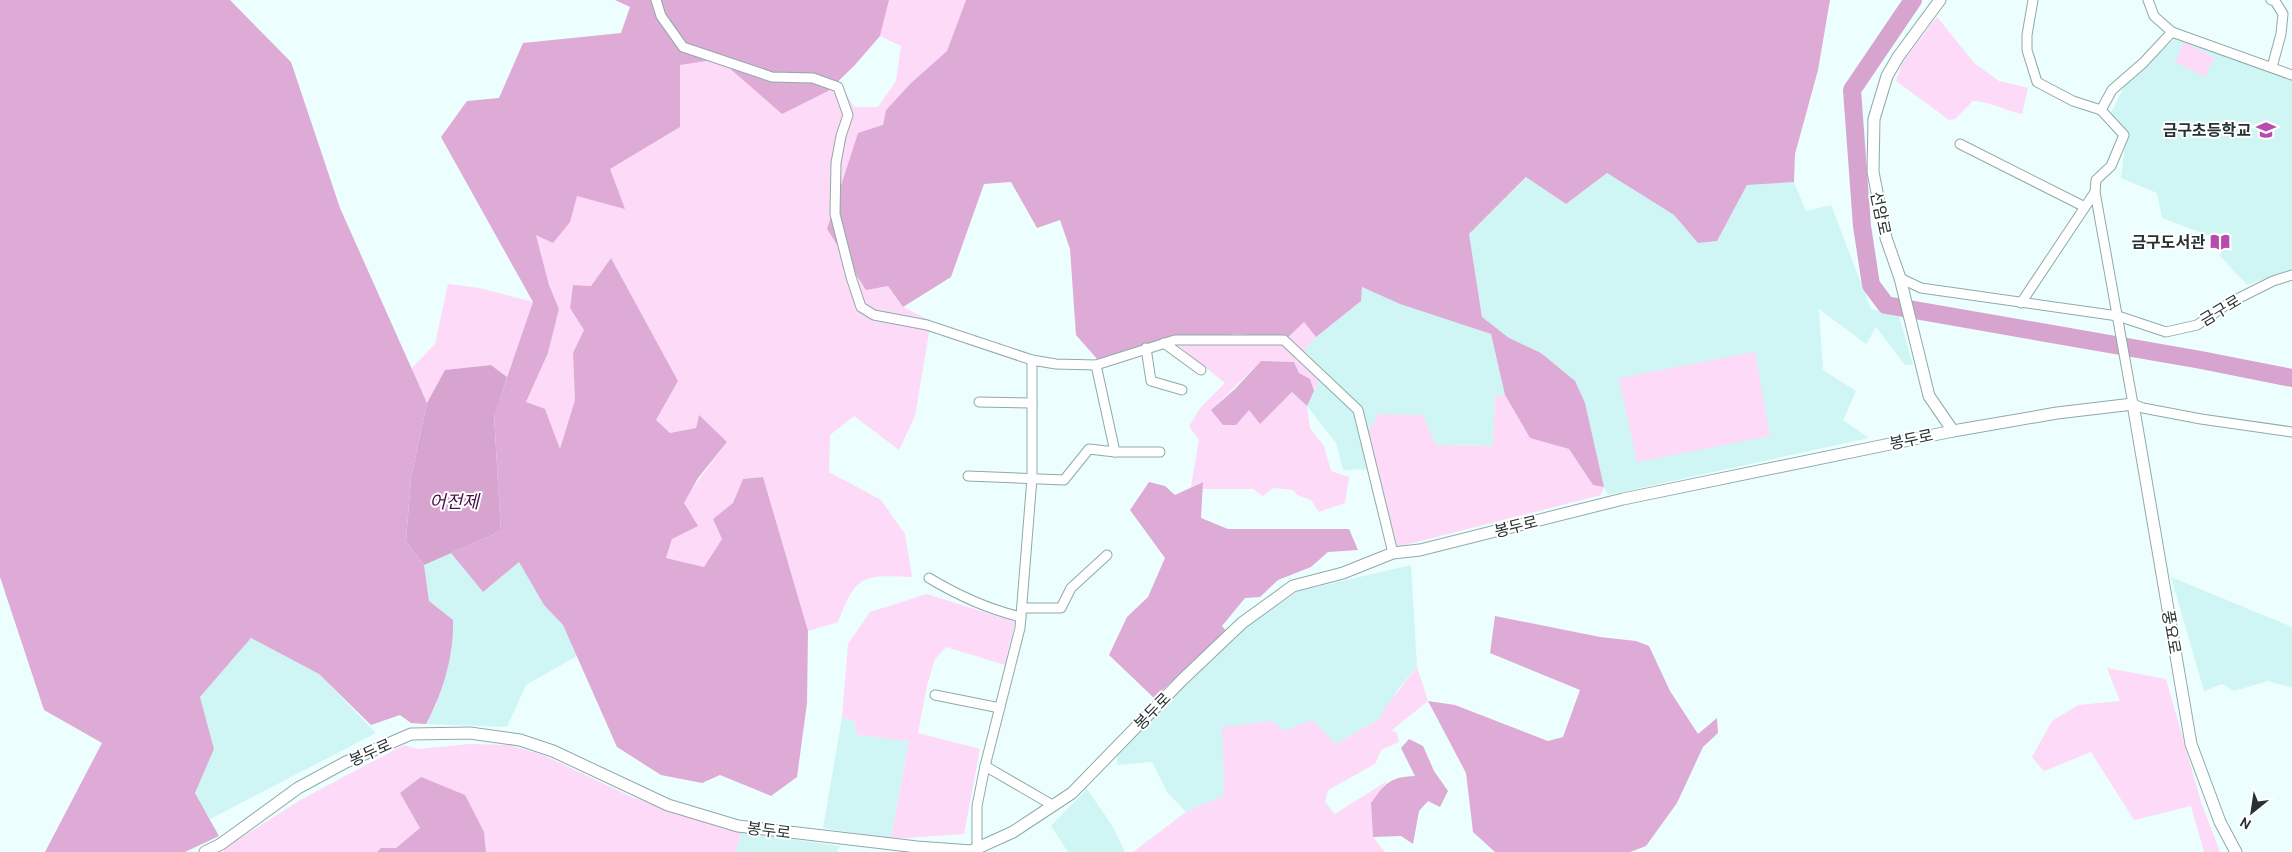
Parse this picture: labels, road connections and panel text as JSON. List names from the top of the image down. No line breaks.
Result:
{"streets":{"main road":["선암로","봉두로","풍요로"],"street":["금구로"]},"crossings":[["선암로","금구로"],["선암로","봉두로"],["봉두로","풍요로"]],"water":["어전제"],"places":{"school or university":["금구초등학교"],"library":["금구도서관"]},"north":"bottom left"}
